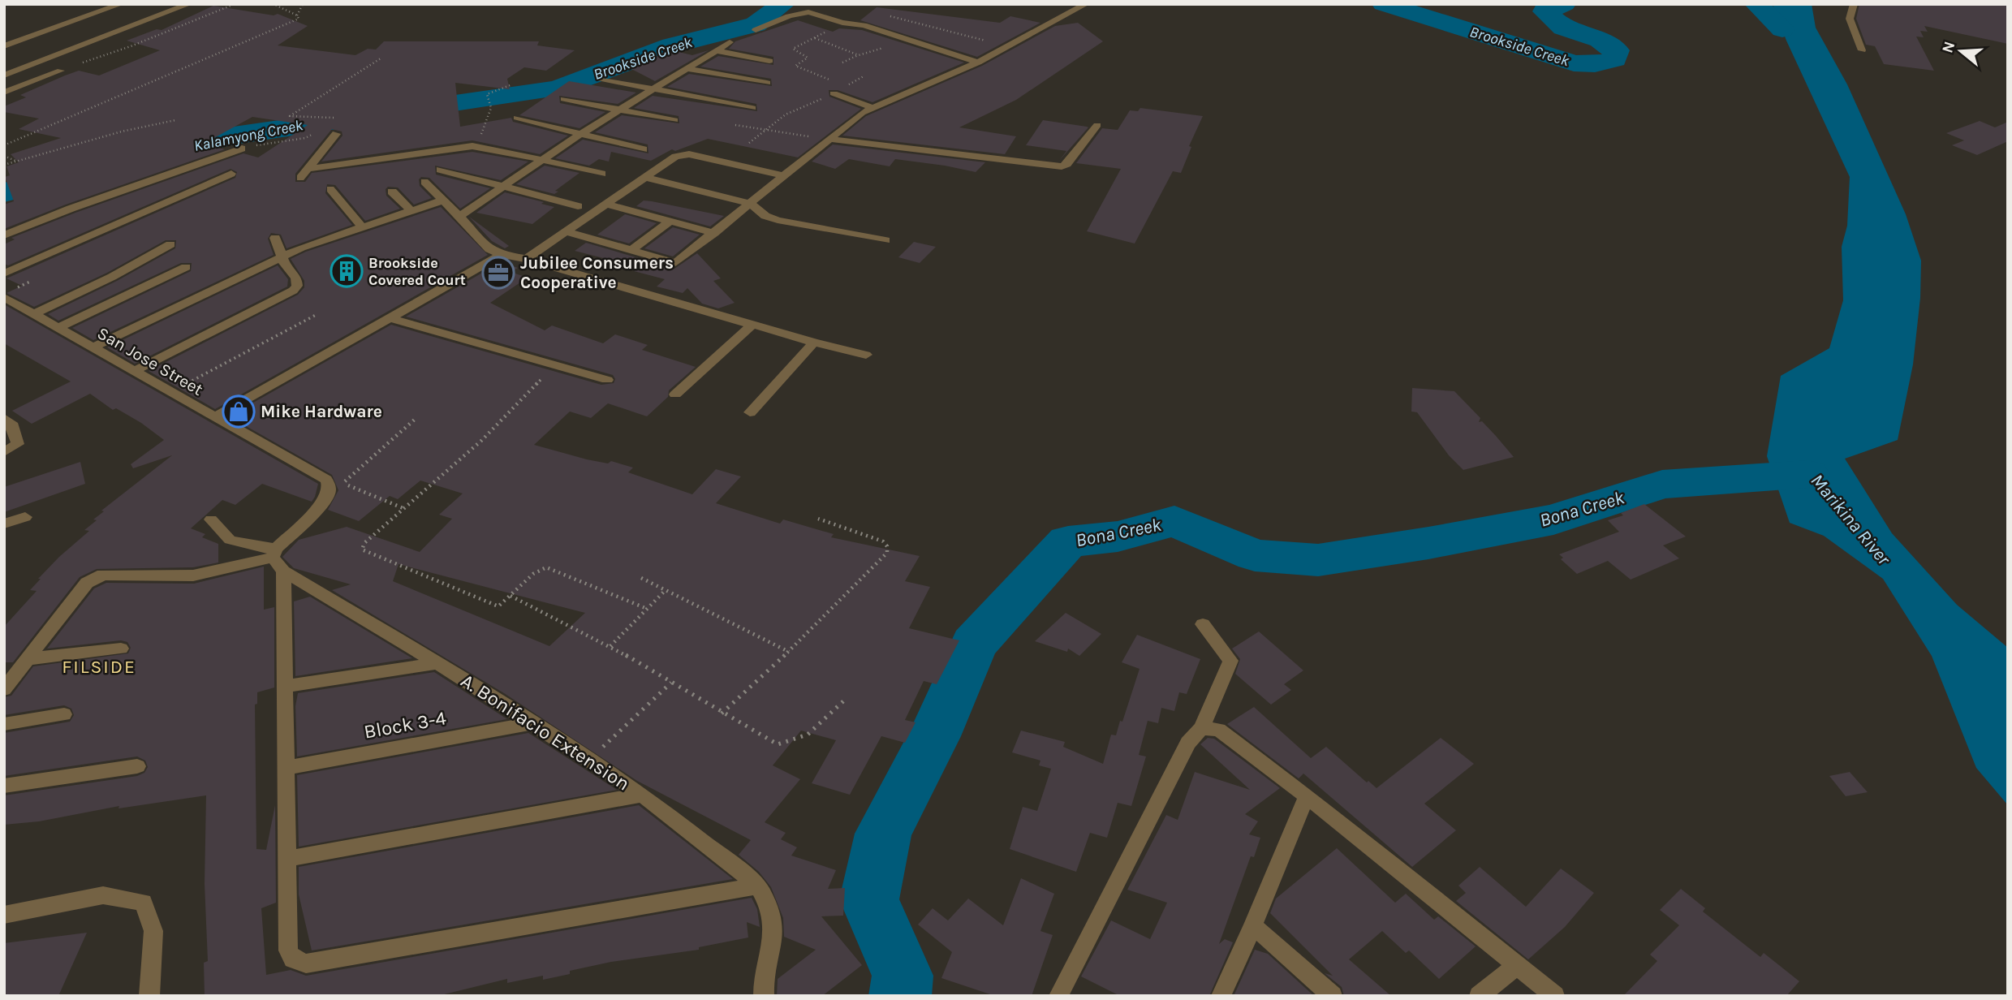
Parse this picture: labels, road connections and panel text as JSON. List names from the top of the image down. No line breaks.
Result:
{"streets":{"street":["San Jose Street","Block 3-4","A. Bonifacio Extension"]},"crossings":[["San Jose Street","A. Bonifacio Extension"],["Block 3-4","A. Bonifacio Extension"]],"districts":["FILSIDE"],"water":["Brookside Creek","Kalamyong Creek","Bona Creek","Marikina River"],"places":{"building":["Brookside Covered Court"],"office":["Jubilee Consumers Cooperative"],"shop":["Mike Hardware"]},"north":"left"}
